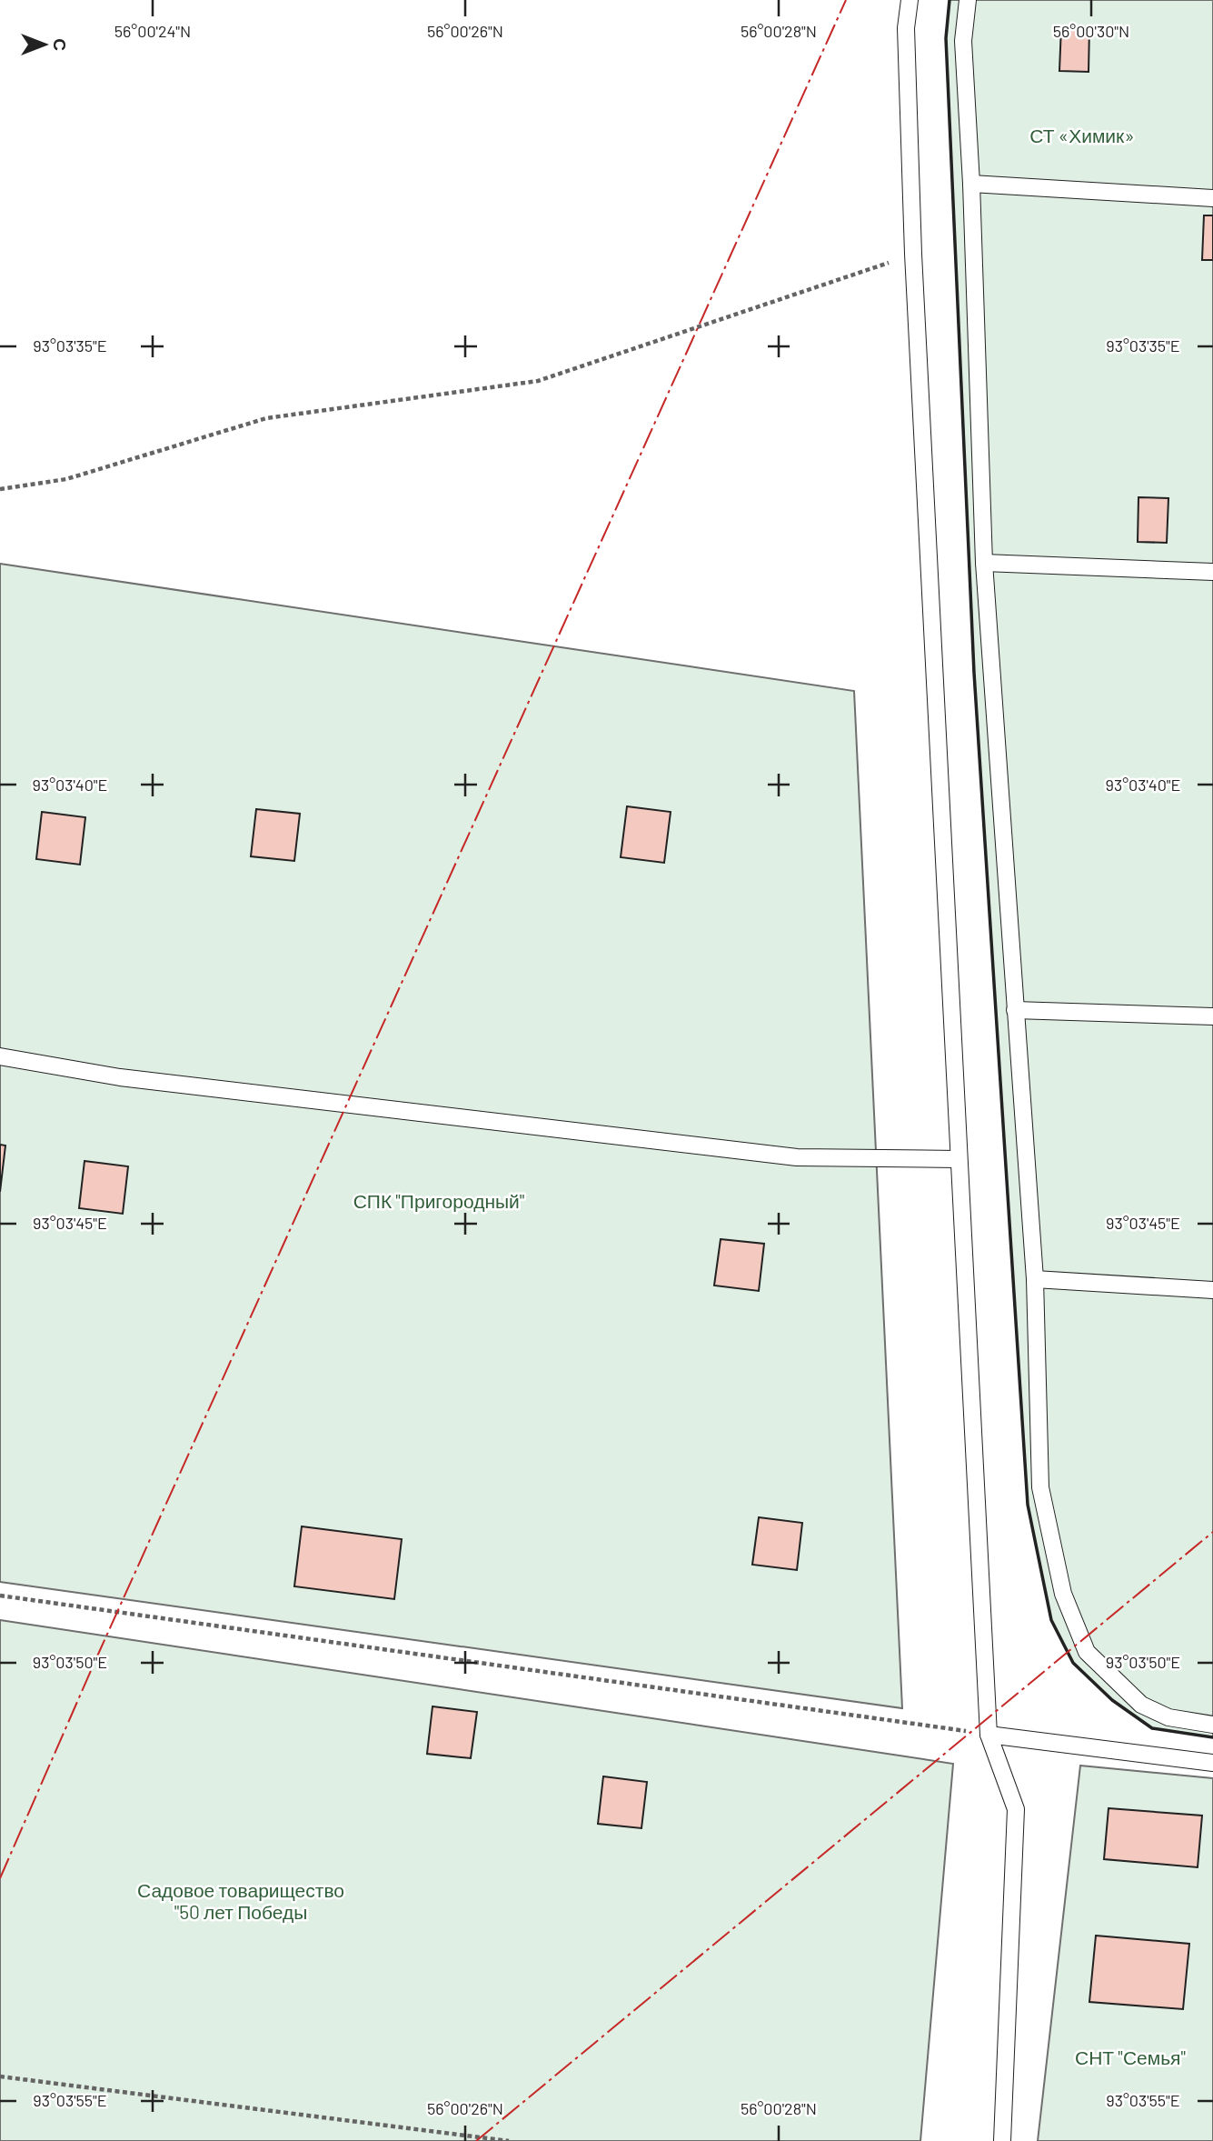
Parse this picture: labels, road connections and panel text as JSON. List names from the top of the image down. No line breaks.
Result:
{"parks":["СТ «Химик»","СПК \"Пригородный\"","Садовое товарищество \"50 лет Победы","СНТ \"Семья\""],"north":"right","coordinates":["56°00'24\"N","56°00'26\"N","56°00'28\"N","56°00'30\"N","93°03'35\"E","93°03'40\"E","93°03'45\"E","93°03'50\"E","93°03'55\"E"]}
